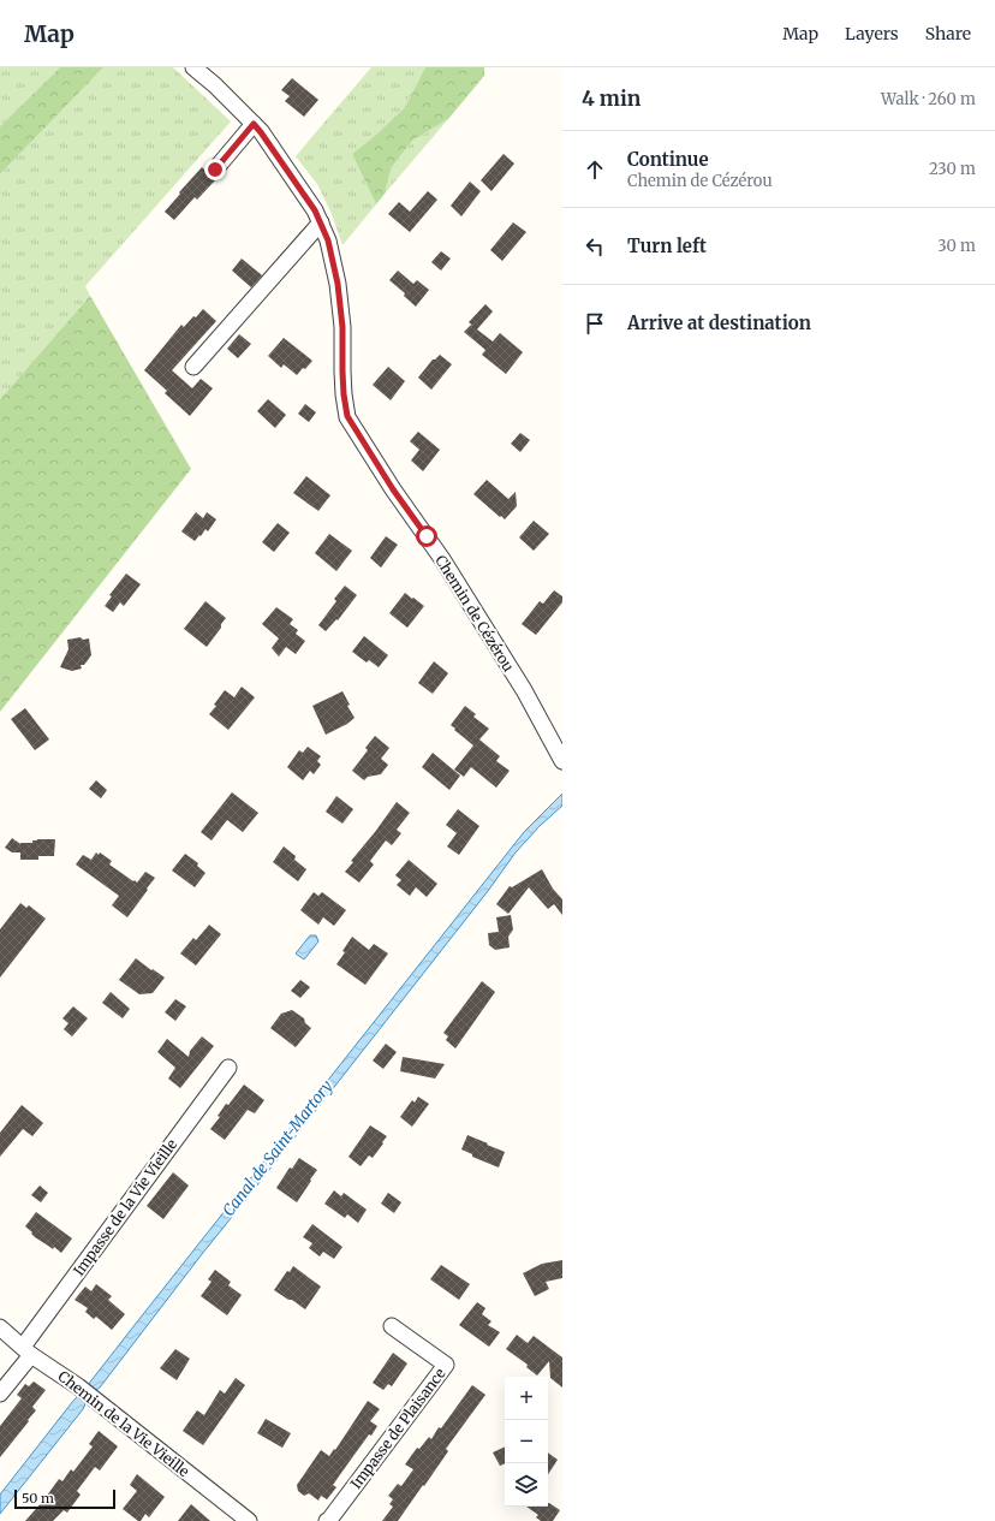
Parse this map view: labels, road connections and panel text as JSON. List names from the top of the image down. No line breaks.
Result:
{"streets":{"street":["Chemin de Cézérou","Impasse de la Vie Vieille","Chemin de la Vie Vieille","Impasse de Plaisance"]},"crossings":[["Impasse de la Vie Vieille","Chemin de la Vie Vieille"]],"water":["Canal de Saint-Martory"],"scale_bar":"50 m","page":{"header":"Map","nav":["Map","Layers","Share"],"heading":["4 min","Walk · 260 m"],"list":[["Continue","Chemin de Cézérou","230 m"],["Turn left","30 m"],"Arrive at destination"],"map_buttons":["+","−"],"scale":"50 m"}}
